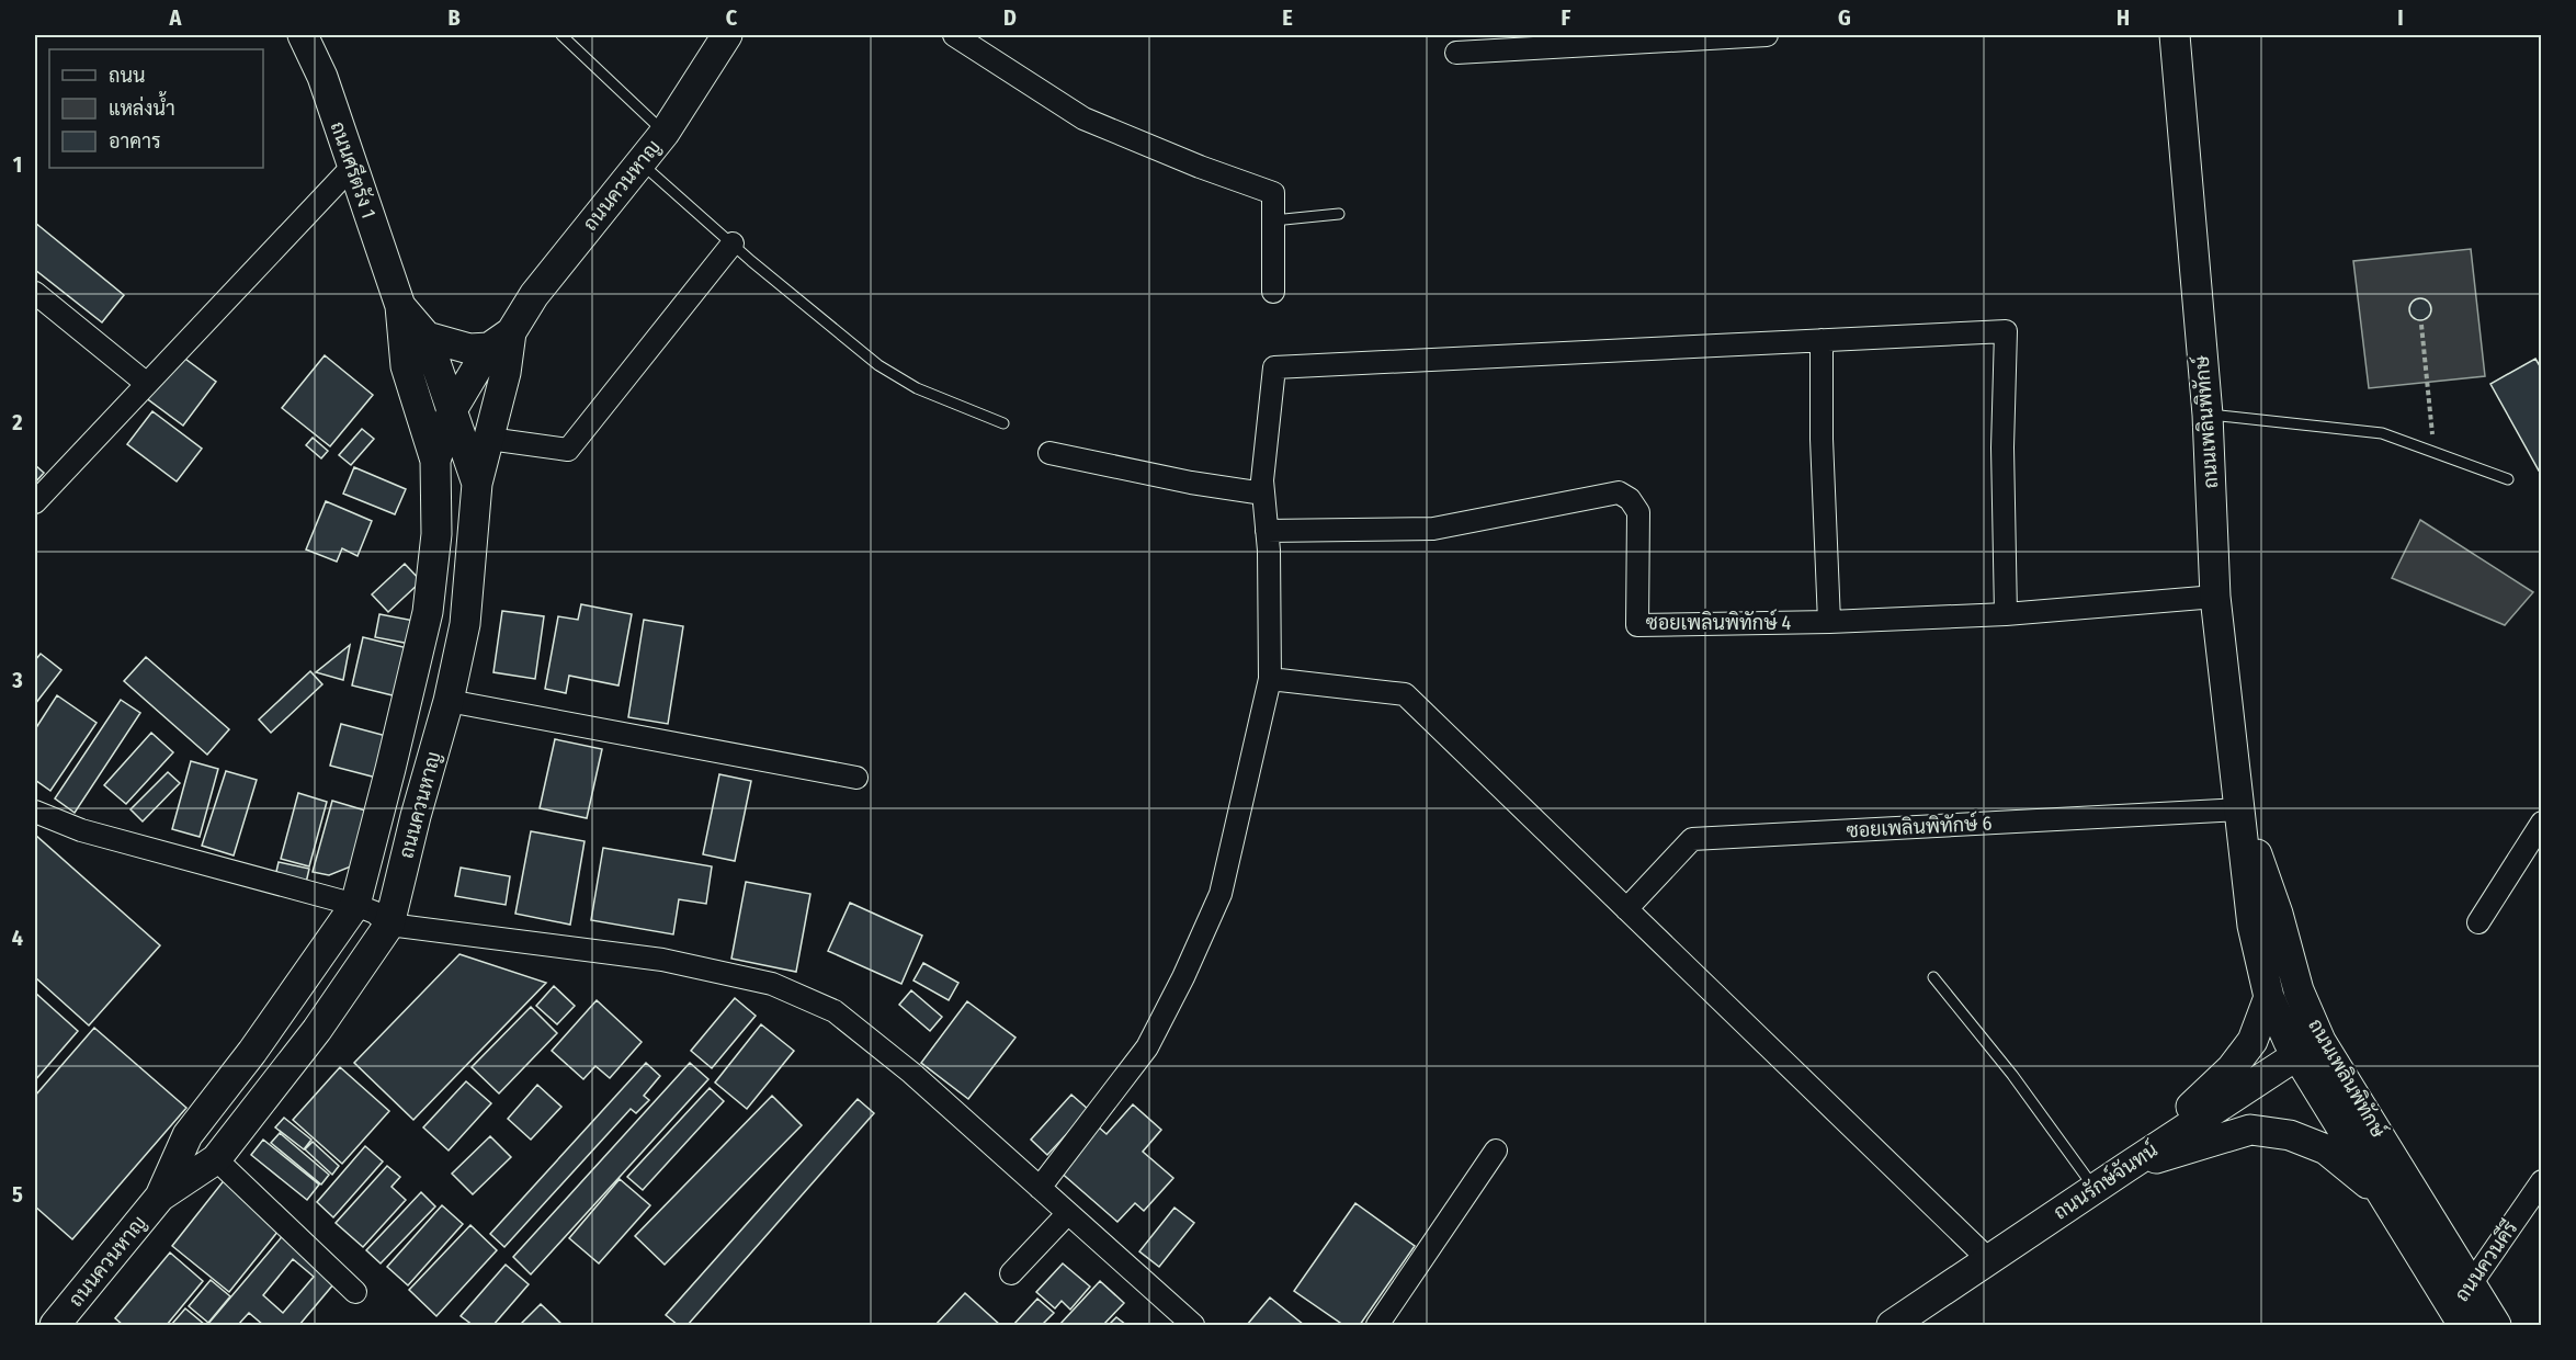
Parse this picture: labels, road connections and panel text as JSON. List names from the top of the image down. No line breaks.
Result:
{"streets":{"main road":["ถนนศรีตรัง 1","ถนนควนหาญ","ถนนเพลินพิทักษ์","ถนนรักษ์จันทน์"],"street":["ซอยเพลินพิทักษ์ 4","ซอยเพลินพิทักษ์ 6","ถนนควนคีรี"]},"crossings":[["ถนนศรีตรัง 1","ถนนควนหาญ"],["ถนนเพลินพิทักษ์","ซอยเพลินพิทักษ์ 4"],["ถนนเพลินพิทักษ์","ซอยเพลินพิทักษ์ 6"],["ถนนเพลินพิทักษ์","ถนนรักษ์จันทน์"],["ถนนเพลินพิทักษ์","ถนนควนคีรี"]],"legend":["ถนน","แหล่งน้ำ","อาคาร"],"grid":{"columns":["A","B","C","D","E","F","G","H","I"],"rows":["1","2","3","4","5"]}}
